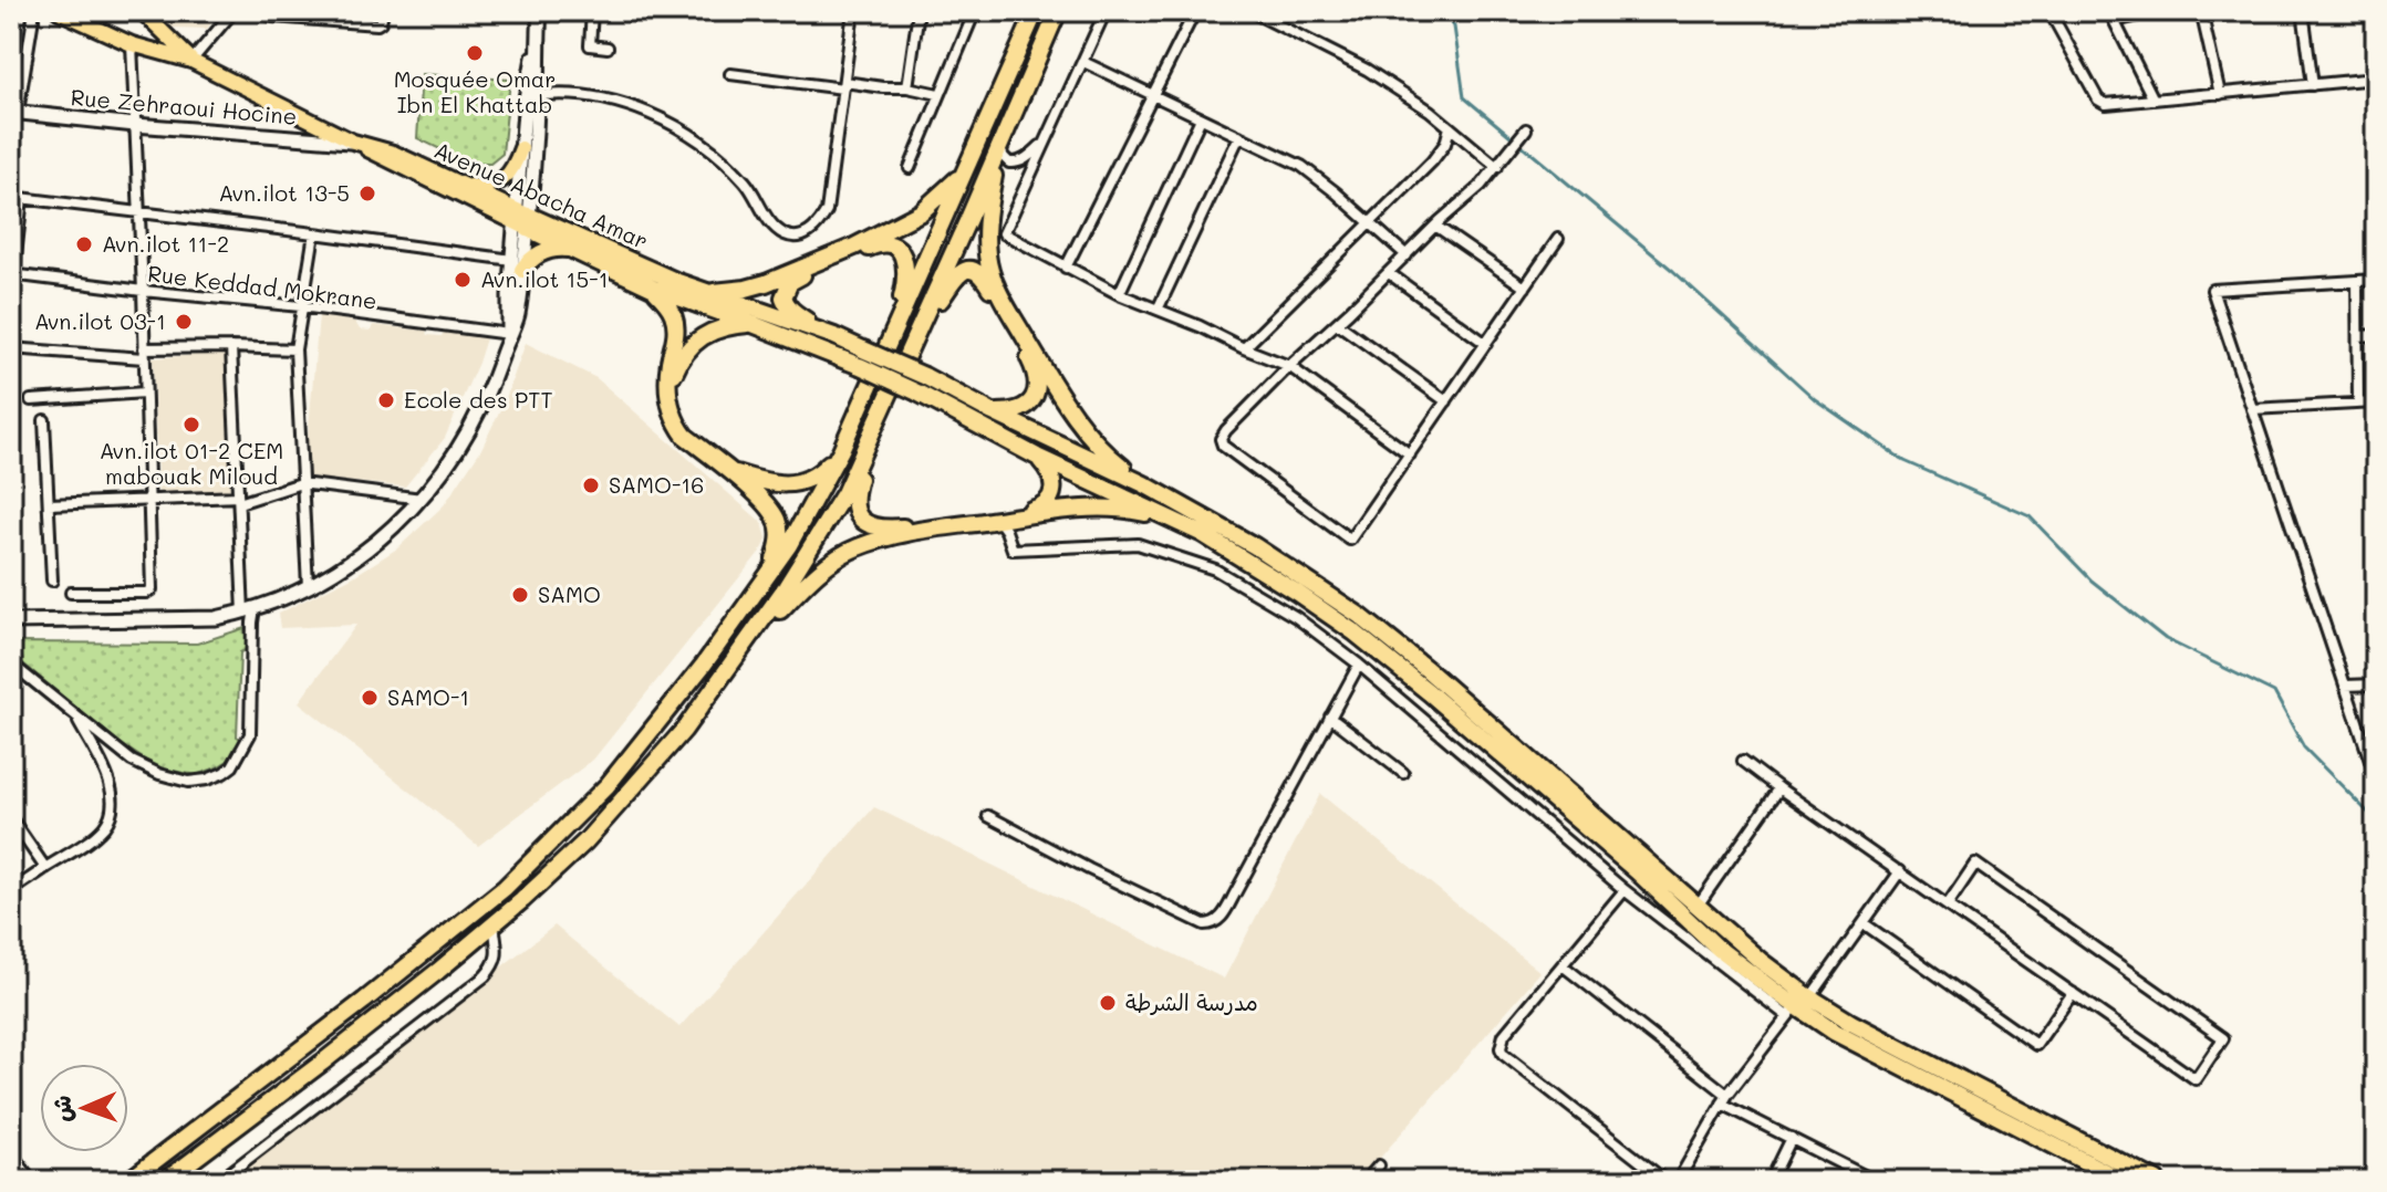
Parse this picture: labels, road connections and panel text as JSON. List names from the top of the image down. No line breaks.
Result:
{"streets":{"highway":["Avenue Abacha Amar"],"main road":["Rue Zehraoui Hocine"],"street":["Rue Keddad Mokrane"]},"crossings":[["Rue Zehraoui Hocine","Avenue Abacha Amar"]],"places":["Mosquée Omar Ibn El Khattab","Avn.ilot 13-5","Avn.ilot 11-2","Avn.ilot 15-1","Avn.ilot 03-1","Ecole des PTT","Avn.ilot 01-2 CEM mabouak Miloud","SAMO-16","SAMO","SAMO-1","مدرسة الشرطة"],"north":"left"}
